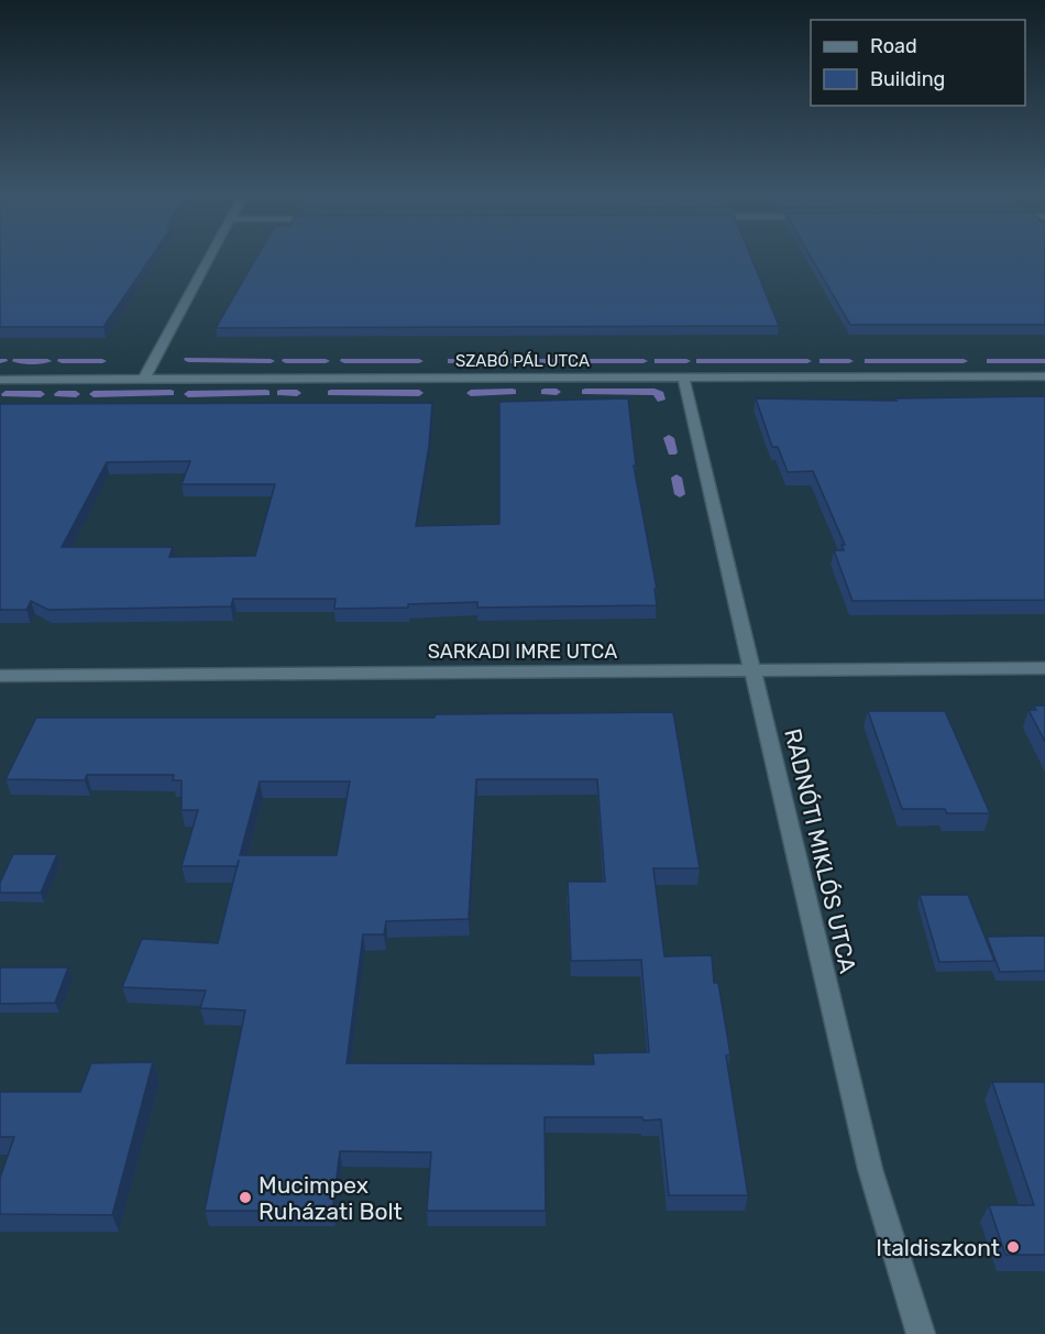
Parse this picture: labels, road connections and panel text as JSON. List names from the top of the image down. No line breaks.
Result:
{"streets":{"street":["SZABÓ PÁL UTCA","SARKADI IMRE UTCA","RADNÓTI MIKLÓS UTCA"]},"crossings":[["SZABÓ PÁL UTCA","RADNÓTI MIKLÓS UTCA"],["SARKADI IMRE UTCA","RADNÓTI MIKLÓS UTCA"]],"places":["Mucimpex Ruházati Bolt","Italdiszkont"],"legend":["Road","Building"]}
